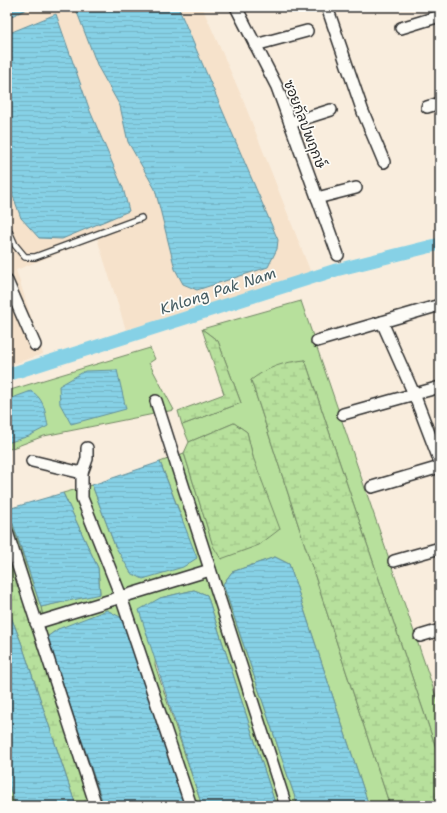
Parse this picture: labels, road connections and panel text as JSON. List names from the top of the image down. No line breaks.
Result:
{"streets":{"street":["ซอยกัลปพฤกษ์"]},"water":["Khlong Pak Nam"]}
